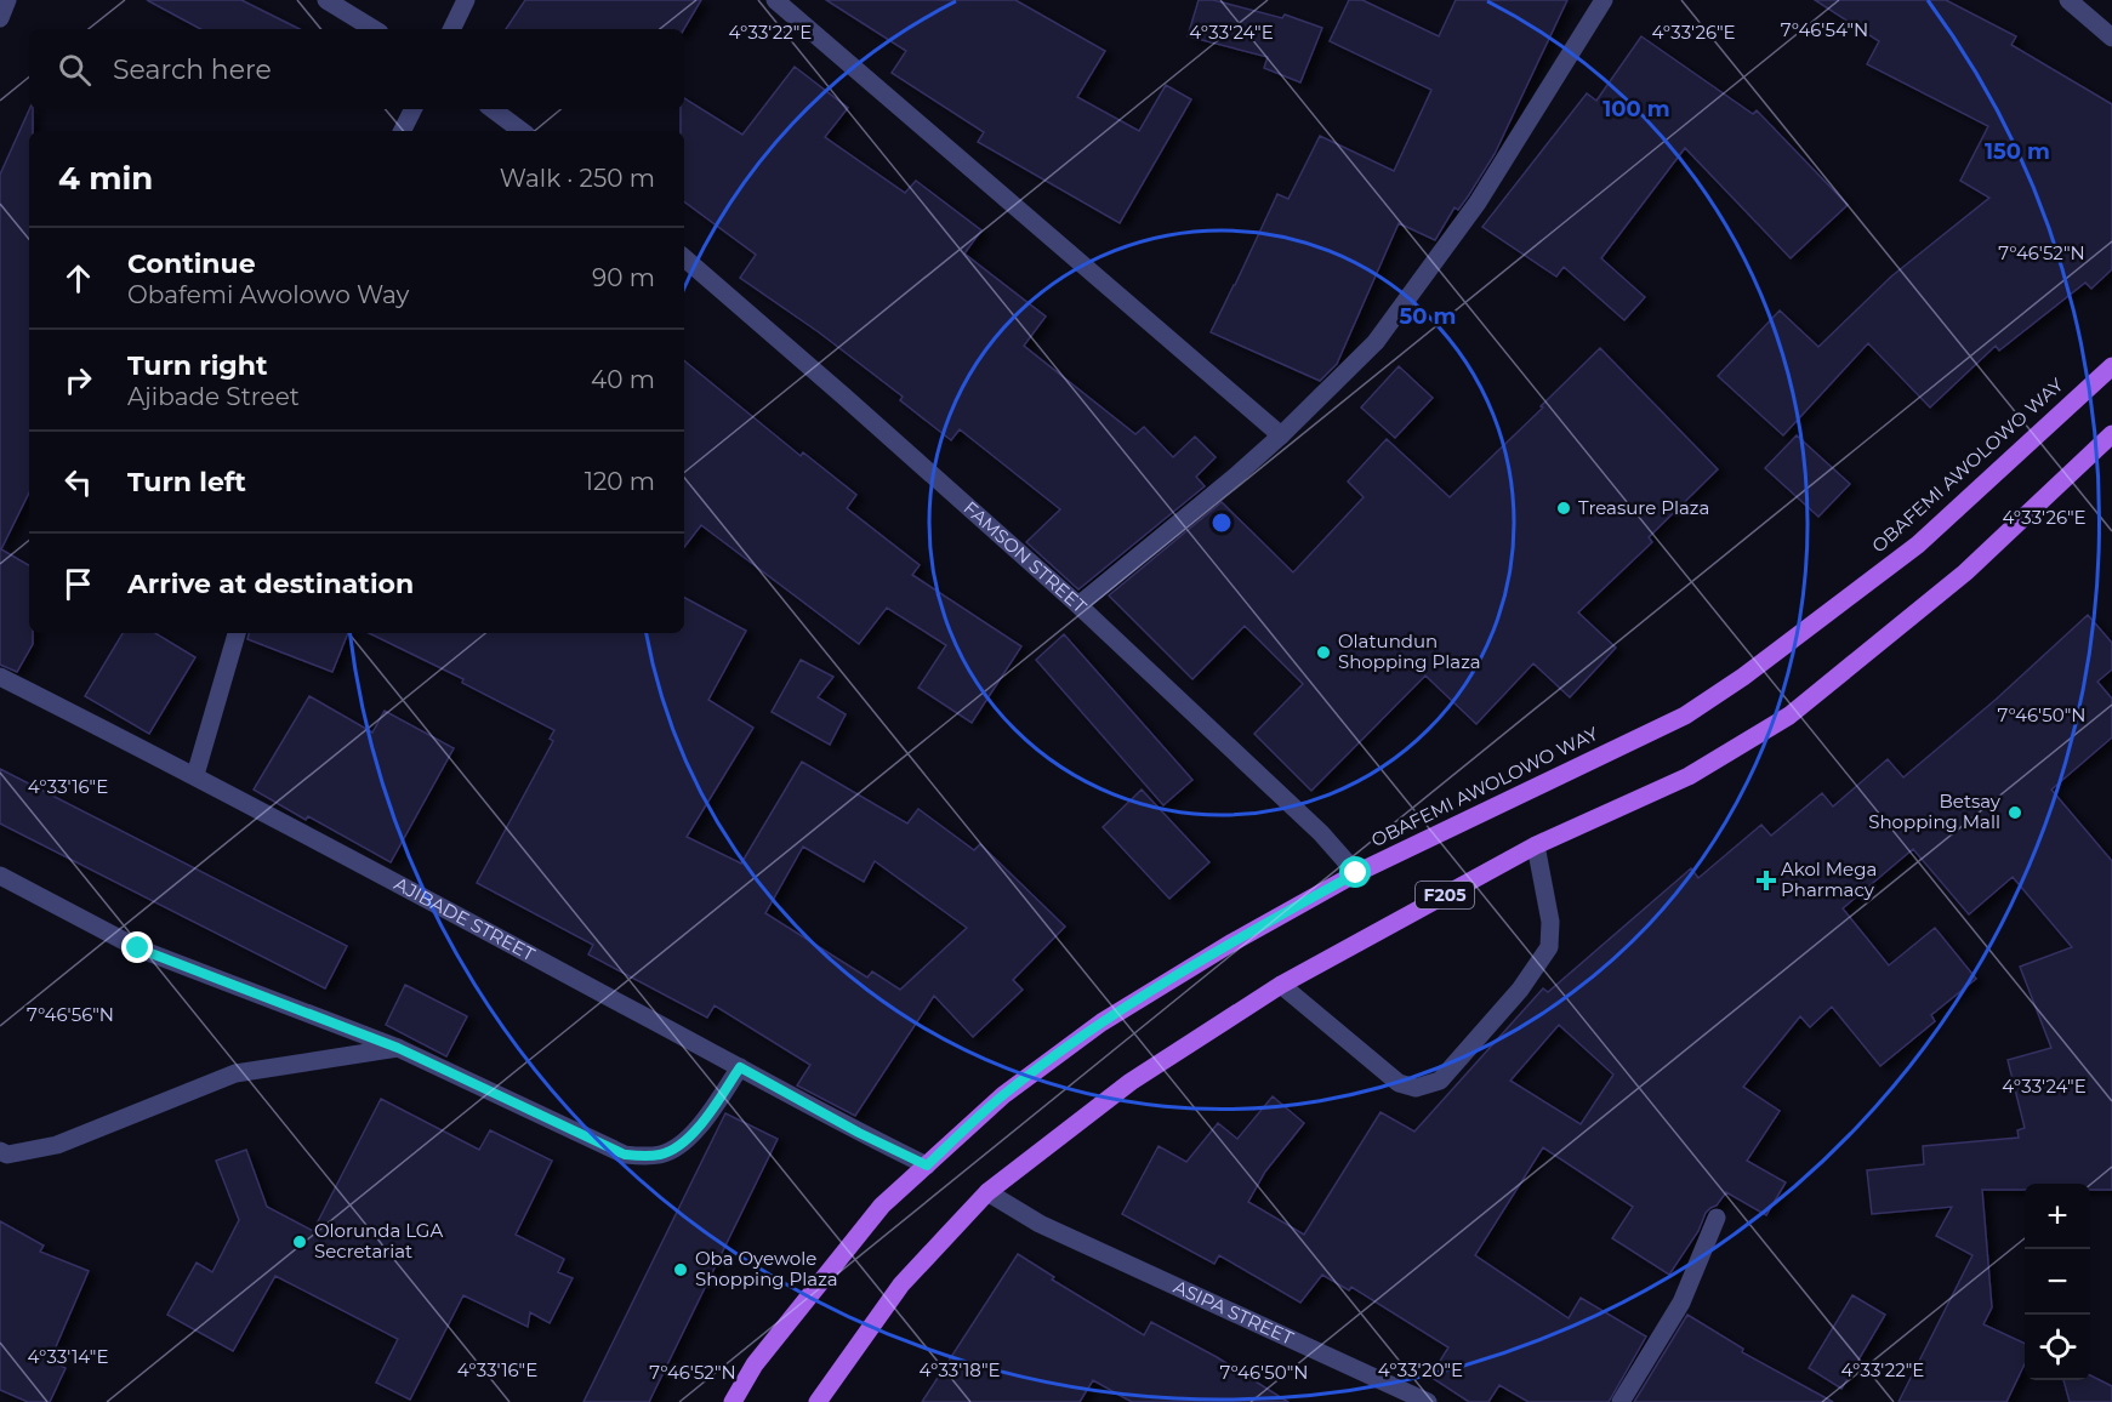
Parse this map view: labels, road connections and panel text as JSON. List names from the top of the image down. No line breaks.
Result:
{"streets":{"main road":["OBAFEMI AWOLOWO WAY","F205"],"street":["FAMSON STREET","AJIBADE STREET","ASIPA STREET"]},"crossings":[["OBAFEMI AWOLOWO WAY","FAMSON STREET"],["OBAFEMI AWOLOWO WAY","AJIBADE STREET"],["F205","ASIPA STREET"]],"places":{"other":["Treasure Plaza","Olatundun Shopping Plaza","Betsay Shopping Mall","Olorunda LGA Secretariat","Oba Oyewole Shopping Plaza"],"health":["Akol Mega Pharmacy"]},"page":{"search":"Search here","heading":["4 min","Walk · 250 m"],"list":[["Continue","Obafemi Awolowo Way","90 m"],["Turn right","Ajibade Street","40 m"],["Turn left","120 m"],"Arrive at destination"],"map_buttons":["+","−"]},"coordinates":["7°46'54\"N","4°33'22\"E","4°33'24\"E","4°33'26\"E","7°46'52\"N","7°46'50\"N","4°33'16\"E","7°46'56\"N","4°33'14\"E","4°33'18\"E","4°33'20\"E"],"rings":["100 m","150 m","50 m"]}
